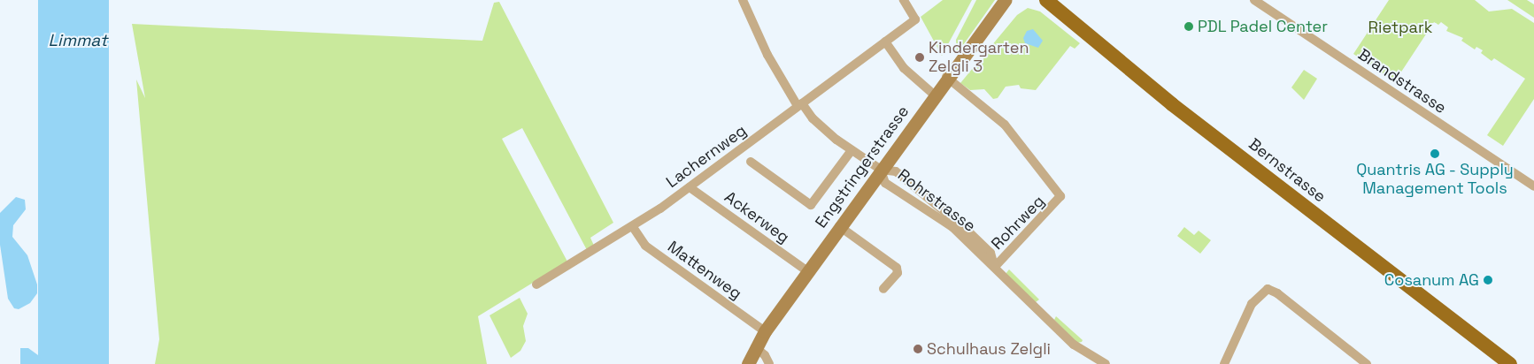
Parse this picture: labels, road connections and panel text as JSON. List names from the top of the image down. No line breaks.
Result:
{"streets":{"main road":["Engstringerstrasse","Bernstrasse"],"street":["Brandstrasse","Lachernweg","Rohrstrasse","Ackerweg","Rohrweg","Mattenweg"]},"crossings":[["Lachernweg","Ackerweg"],["Lachernweg","Mattenweg"],["Engstringerstrasse","Rohrstrasse"],["Engstringerstrasse","Ackerweg"],["Engstringerstrasse","Rohrweg"],["Engstringerstrasse","Mattenweg"],["Rohrstrasse","Rohrweg"]],"water":["Limmat"],"parks":["Rietpark"],"places":["PDL Padel Center","Kindergarten Zelgli 3","Quantris AG - Supply Management Tools","Cosanum AG","Schulhaus Zelgli"]}
